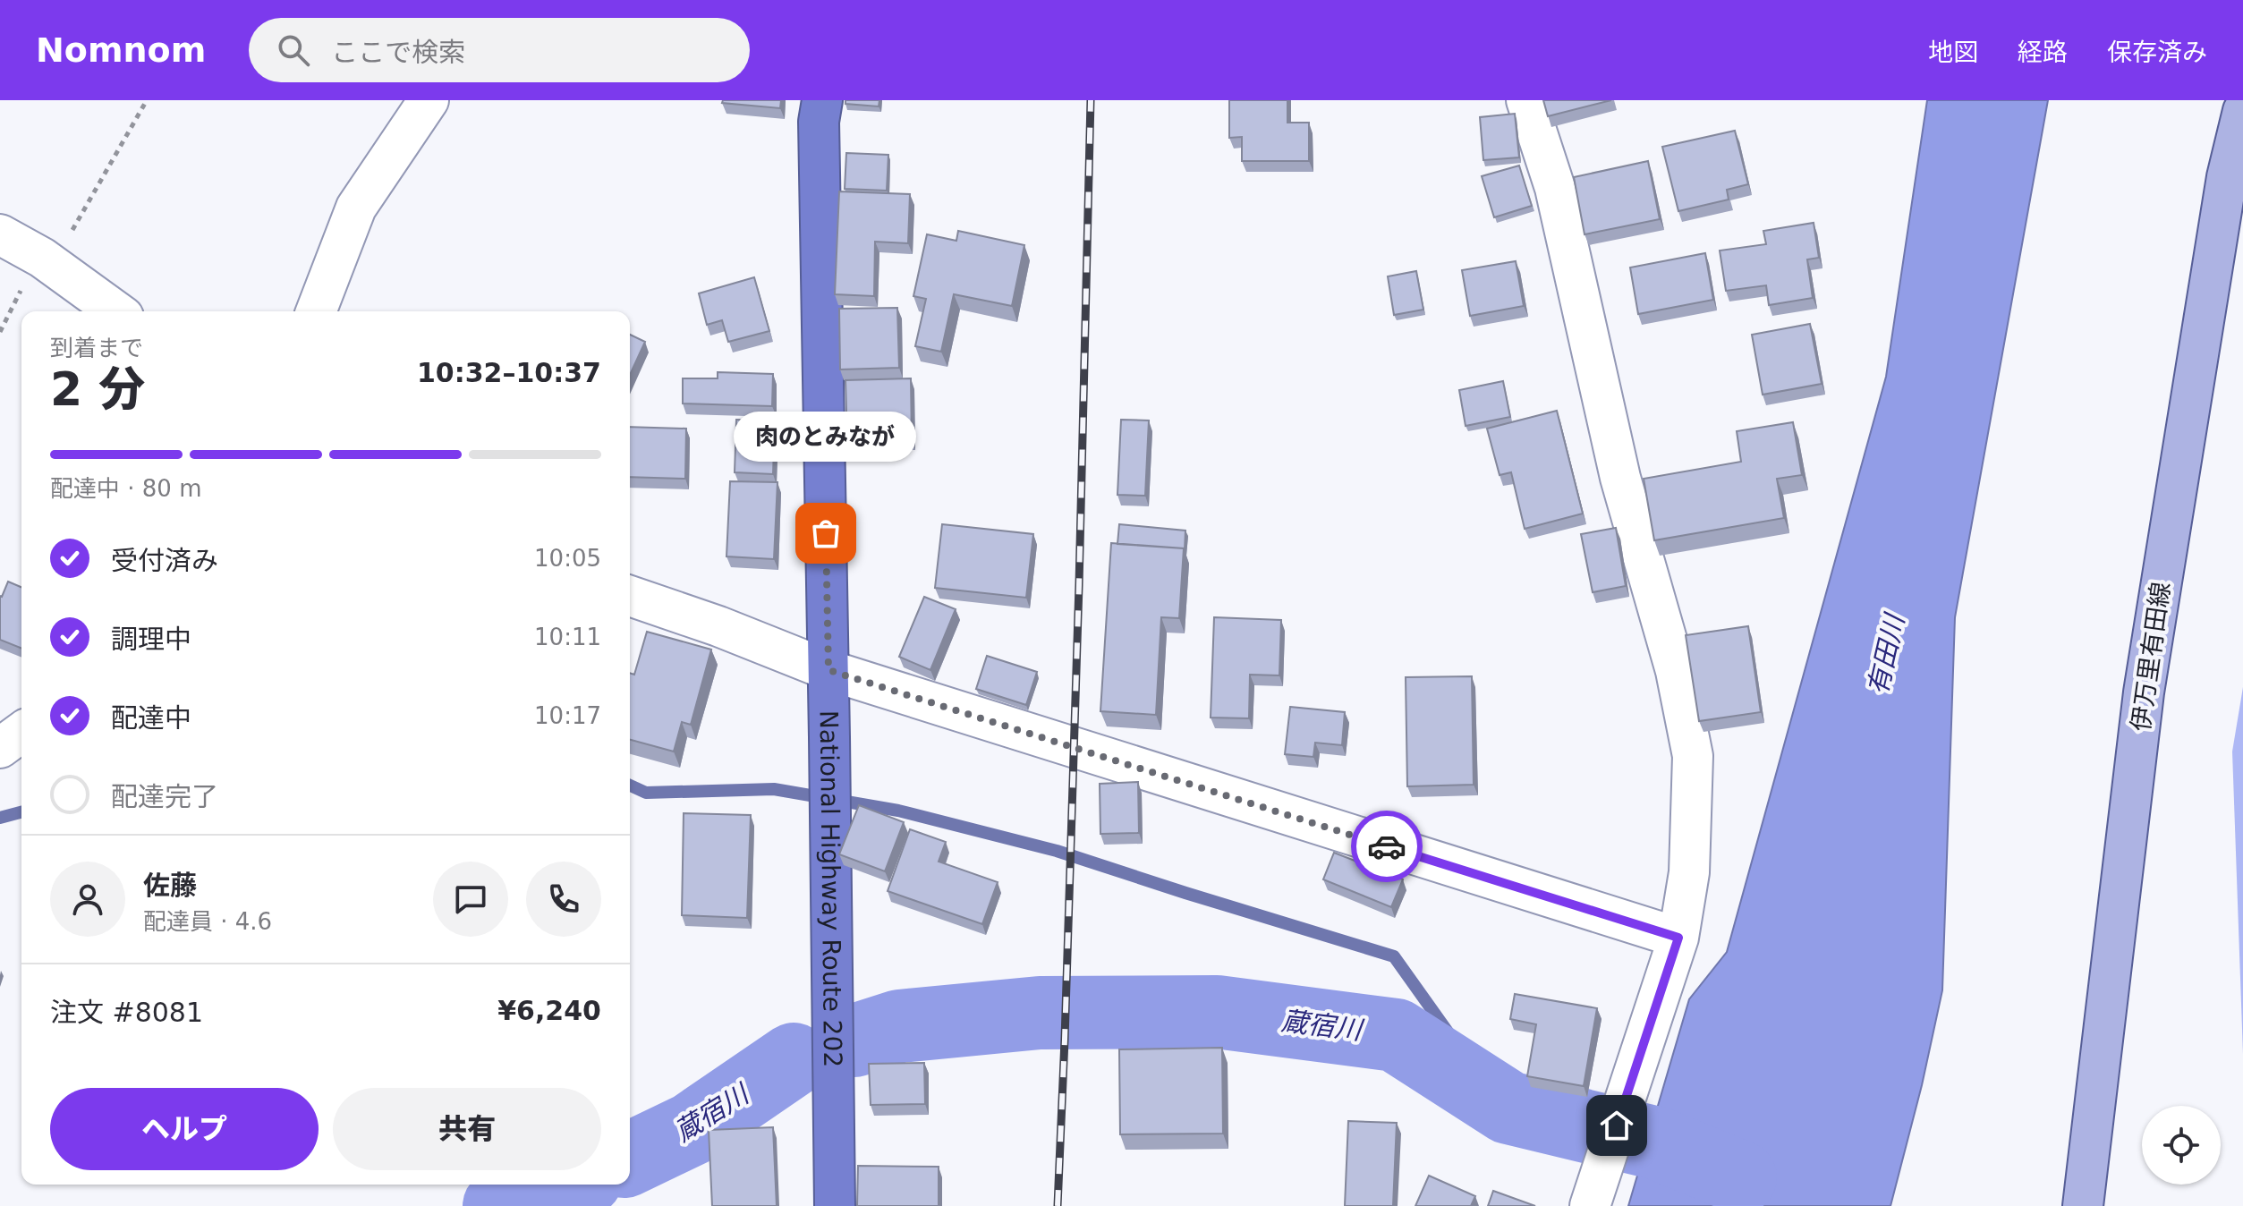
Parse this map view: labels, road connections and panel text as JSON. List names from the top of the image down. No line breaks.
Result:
{"streets":{"highway":["National Highway Route 202"],"main road":["伊万里有田線"]},"water":["有田川","蔵宿川"],"places":["肉のとみなが"],"page":{"header":"Nomnom","search":"ここで検索","nav":["地図","経路","保存済み"],"heading":["2 分","到着まで","10:32–10:37"],"panel":["佐藤","配達員 · 4.6","注文 #8081","¥6,240"],"bubble":"肉のとみなが","bar":"配達中 · 80 m","list":[["受付済み","10:05"],["調理中","10:11"],["配達中","10:17"],"配達完了"],"buttons":["ヘルプ","共有"]}}
